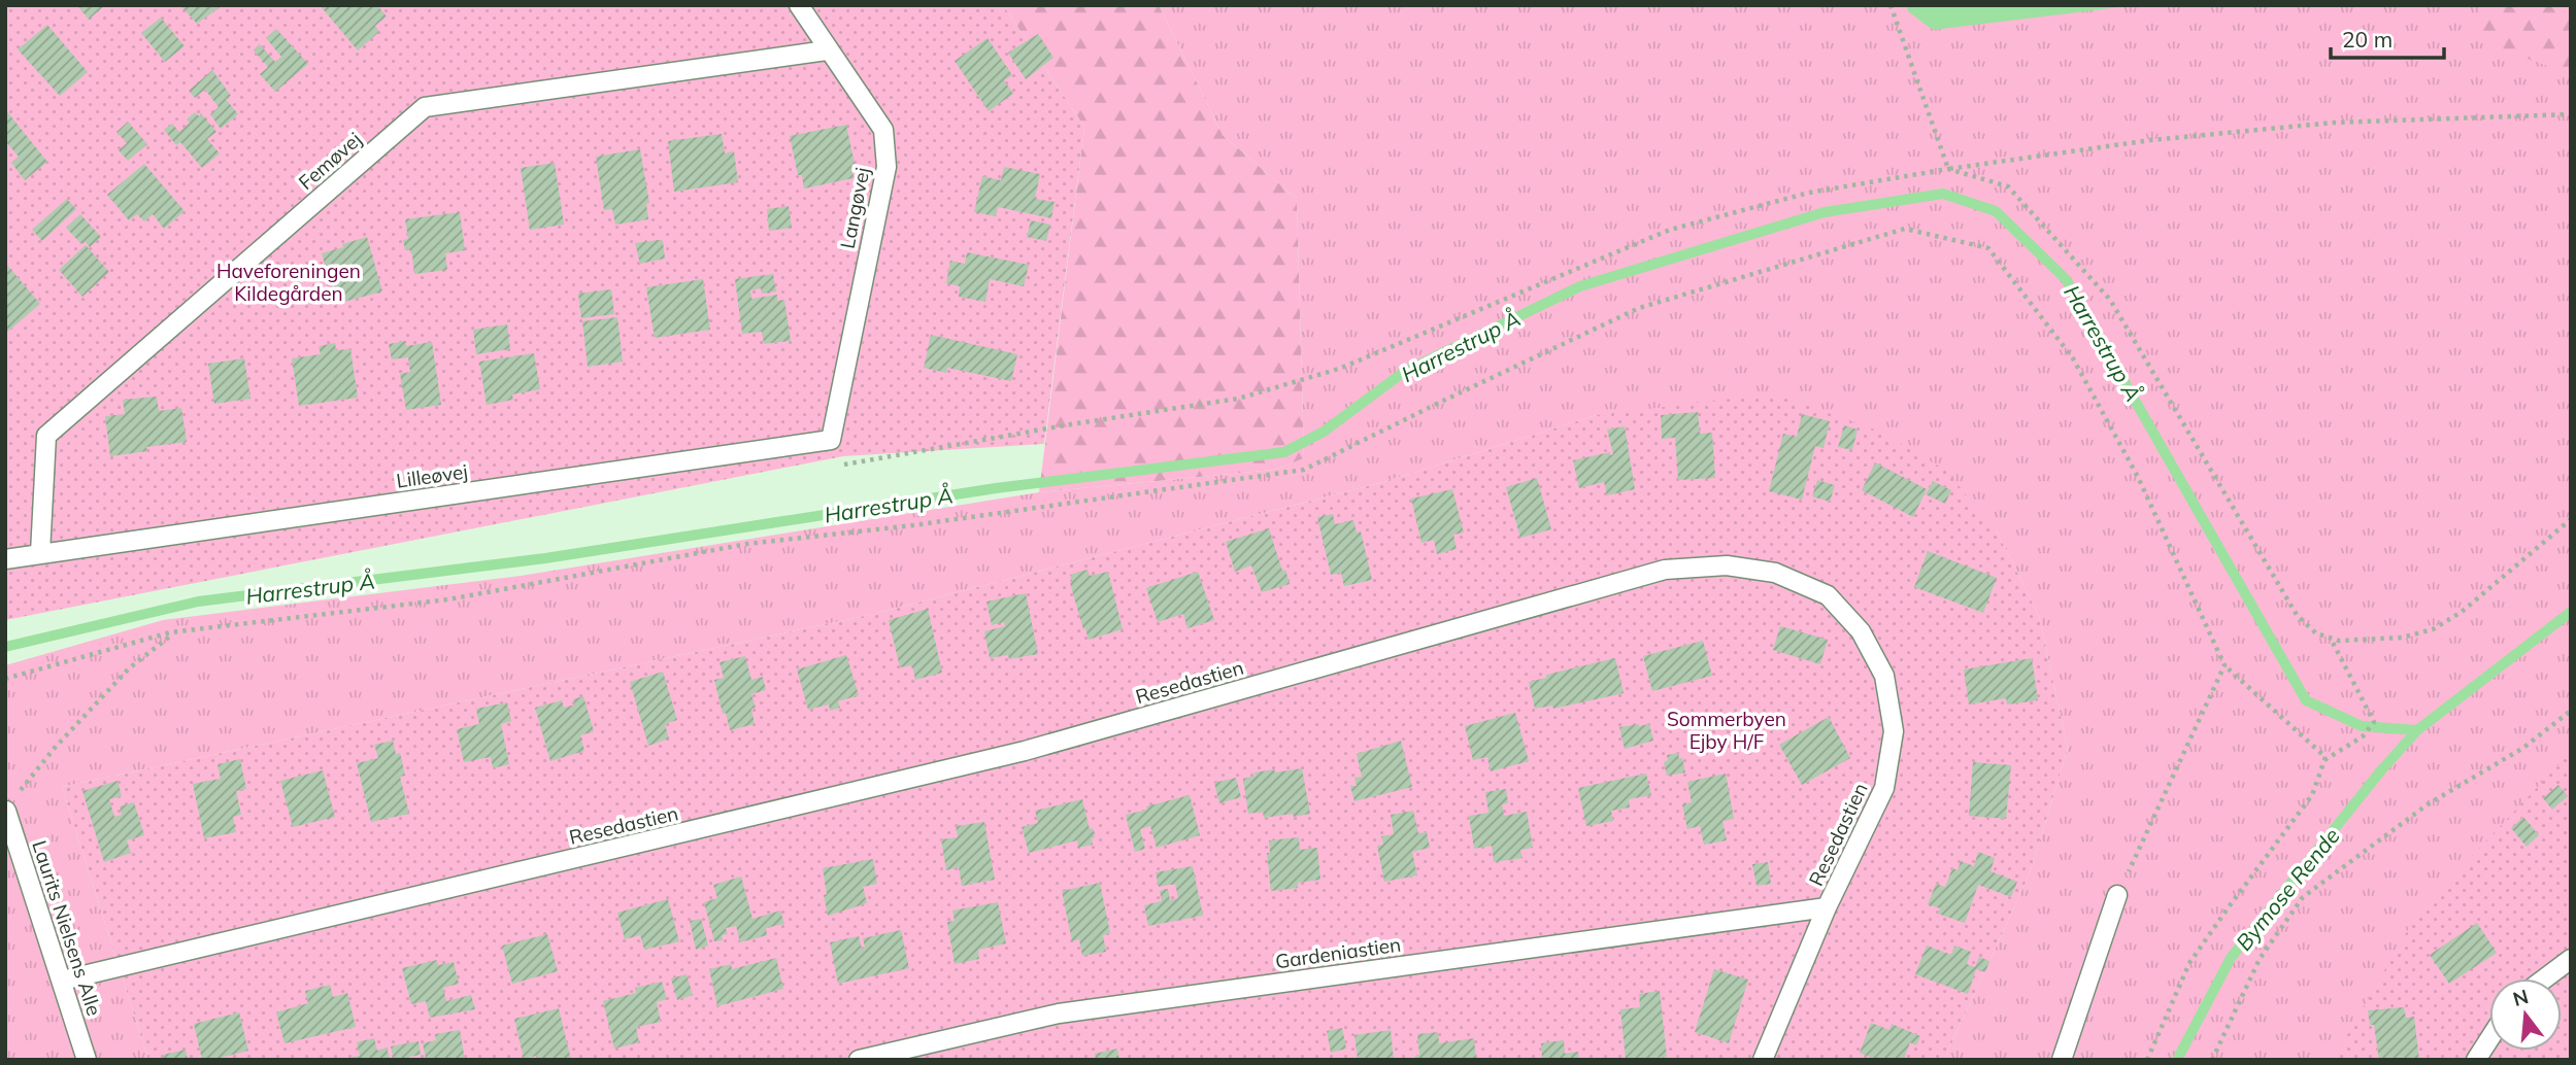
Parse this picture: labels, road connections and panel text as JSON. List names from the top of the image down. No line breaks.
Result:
{"streets":{"lane":["Femøvej","Langøvej","Lilleøvej","Resedastien","Laurits Nielsens Alle","Gardeniastien"]},"crossings":[["Femøvej","Langøvej"],["Femøvej","Lilleøvej"],["Langøvej","Lilleøvej"],["Resedastien","Laurits Nielsens Alle"],["Resedastien","Gardeniastien"]],"water":["Harrestrup Å","Bymose Rende"],"parks":["Haveforeningen Kildegården","Sommerbyen Ejby H/F"],"scale_bar":"20 m","north":"top"}
